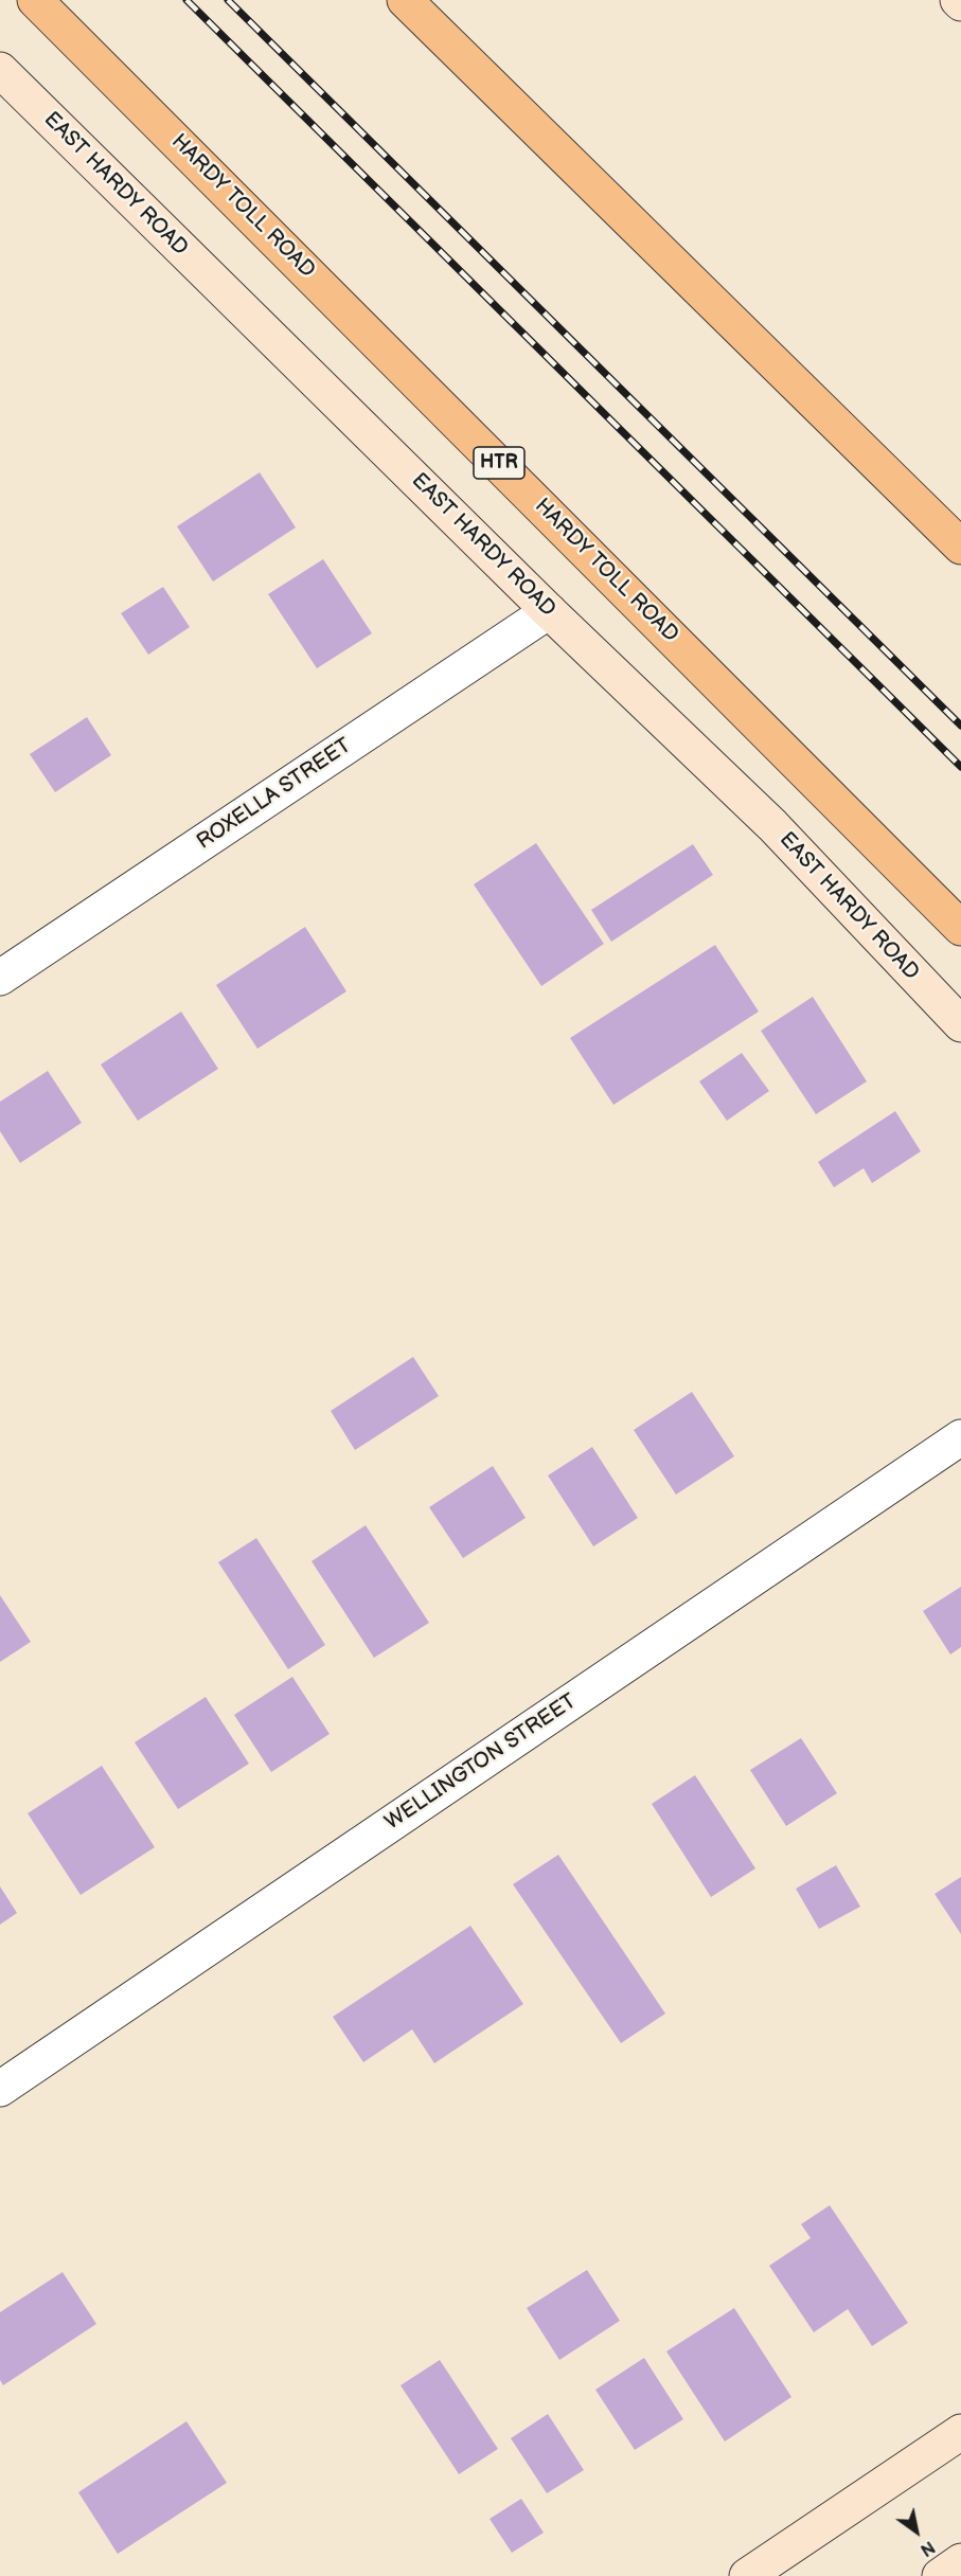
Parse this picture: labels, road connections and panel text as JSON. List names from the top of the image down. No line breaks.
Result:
{"streets":{"highway":["HARDY TOLL ROAD","HTR"],"main road":["EAST HARDY ROAD"],"street":["ROXELLA STREET","WELLINGTON STREET"]},"crossings":[["EAST HARDY ROAD","ROXELLA STREET"]],"north":"bottom right"}
